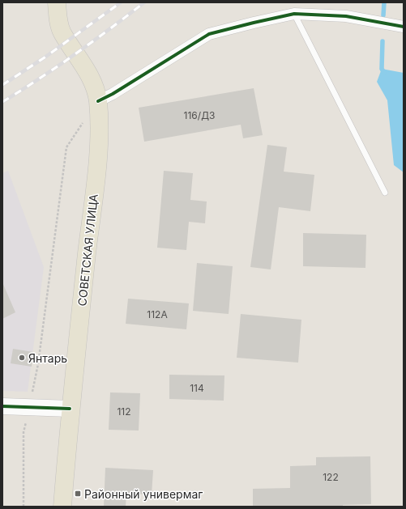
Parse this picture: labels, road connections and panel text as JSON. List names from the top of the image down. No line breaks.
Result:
{"streets":{"main road":["СОВЕТСКАЯ УЛИЦА"]},"places":{"other":["Янтарь"],"transit":["Районный универмаг"]},"house_numbers":["116/Д3","112А","114","112","122"]}
